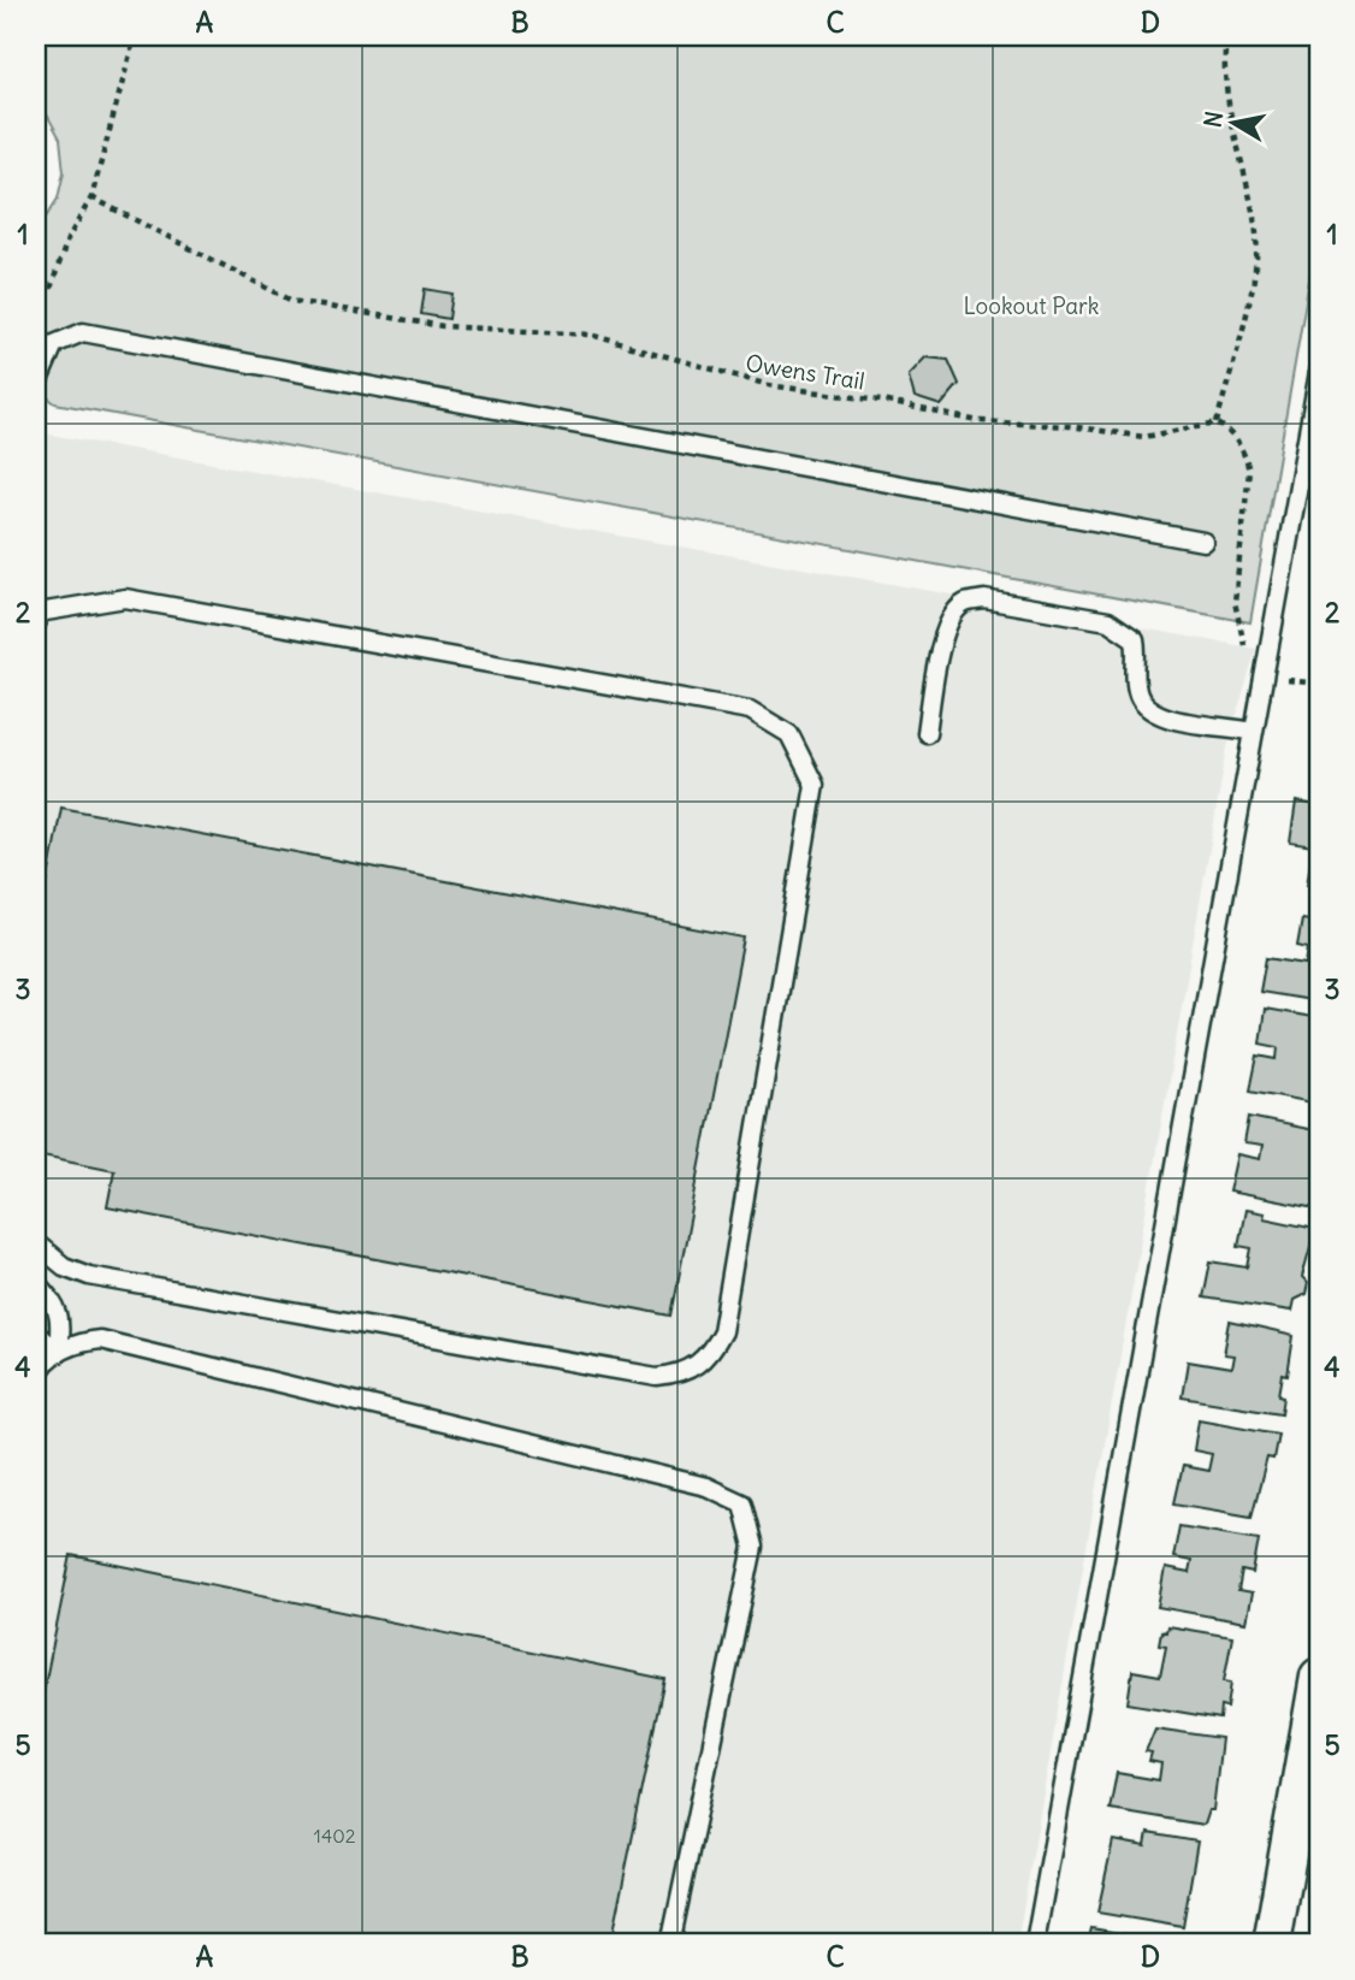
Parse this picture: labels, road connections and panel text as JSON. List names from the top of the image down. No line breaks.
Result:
{"streets":{"path":["Owens Trail"]},"parks":["Lookout Park"],"house_numbers":["1402"],"north":"left","grid":{"columns":["A","B","C","D"],"rows":["1","2","3","4","5"]}}
